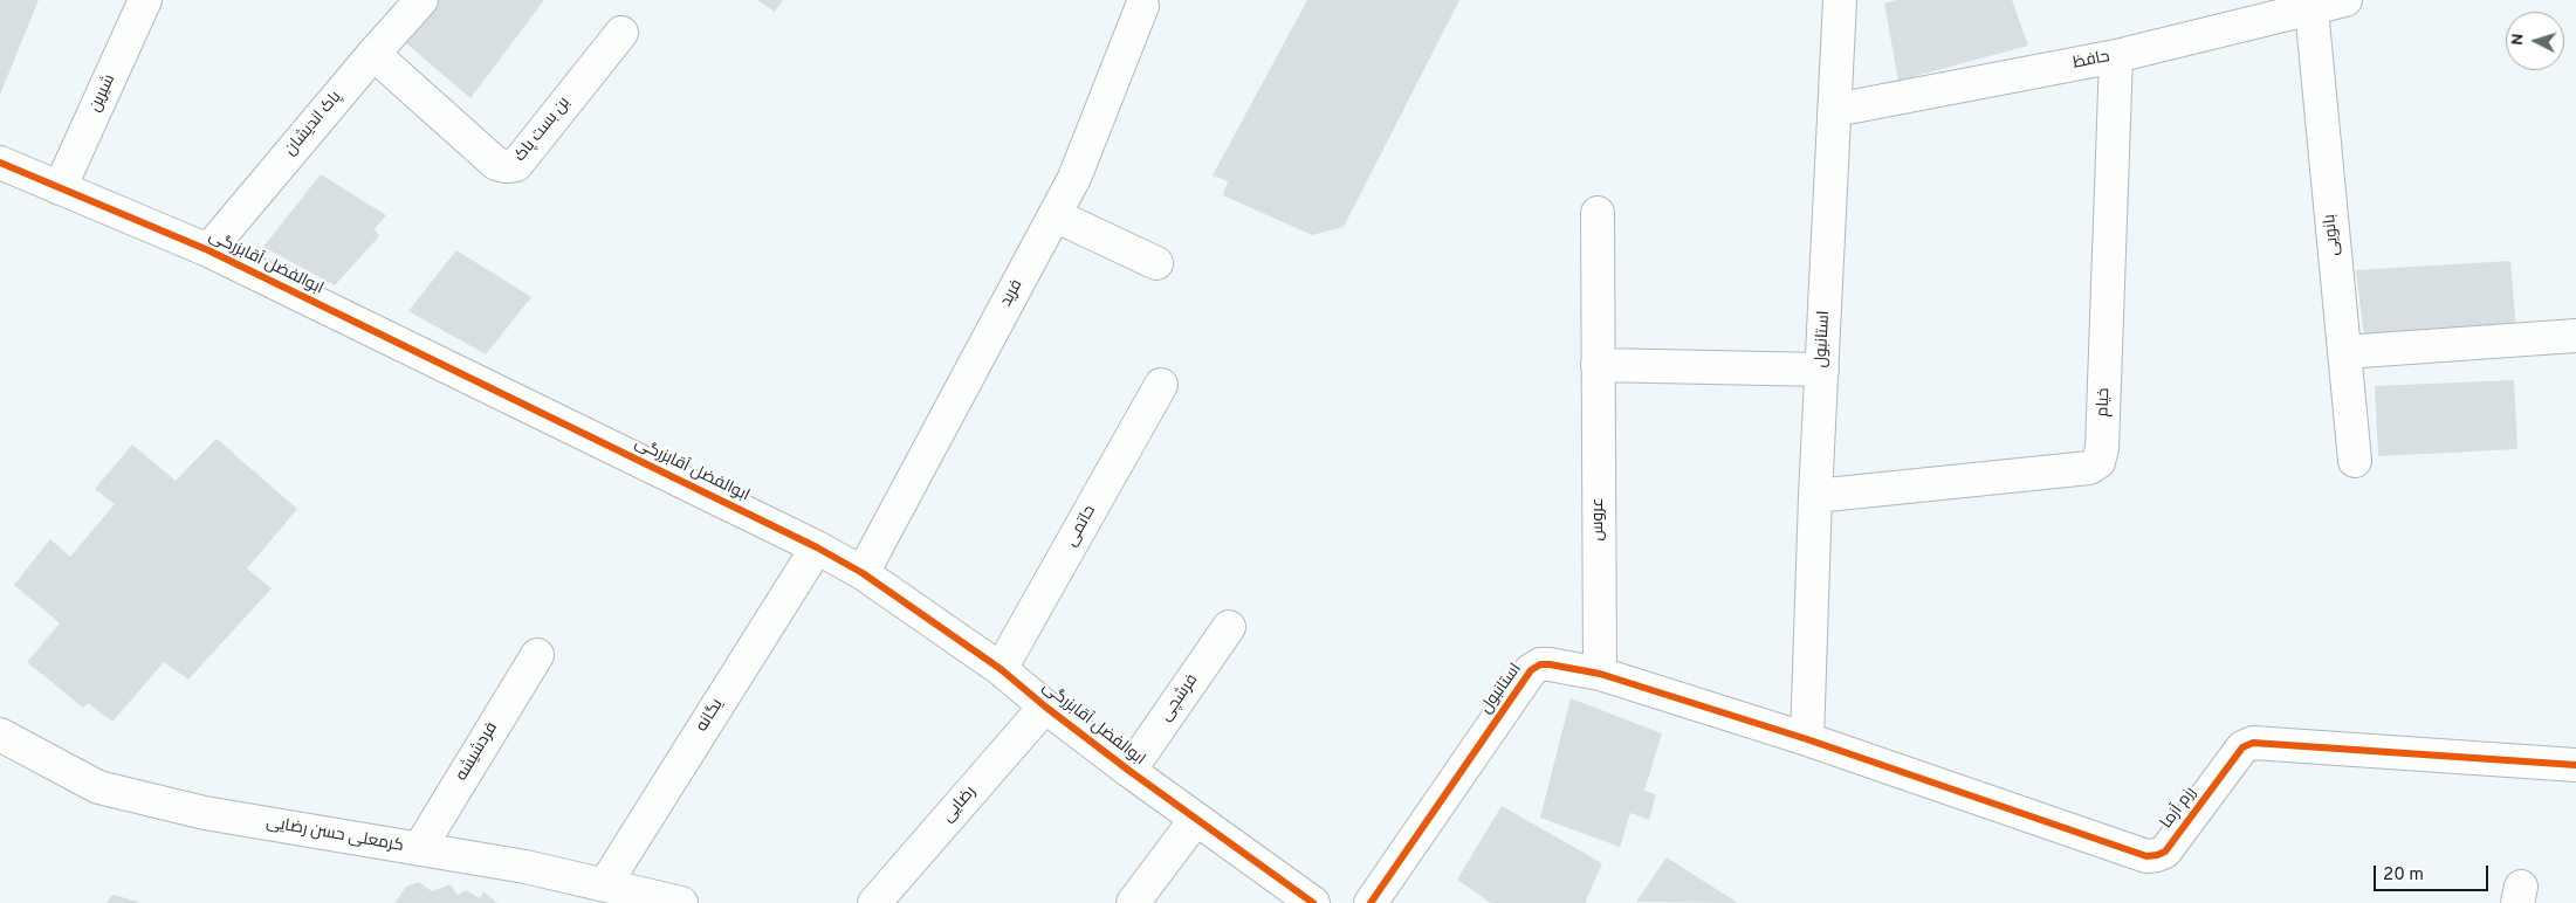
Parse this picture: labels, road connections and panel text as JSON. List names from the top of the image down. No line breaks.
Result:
{"streets":{"street":["حافظ","شیرین","پاک اندیشان","بن بست پاک","بانویی","ابوالفضل آقابزرگی","فرید","استانبول","خیام","عروس","حاتمی","فرشچی","یگانه","فردشیشه","رضایی","رزم آزما","کرمعلی حسن رضایی"]},"crossings":[["حافظ","بانویی"],["حافظ","استانبول"],["حافظ","خیام"],["شیرین","ابوالفضل آقابزرگی"],["پاک اندیشان","بن بست پاک"],["پاک اندیشان","ابوالفضل آقابزرگی"],["ابوالفضل آقابزرگی","فرید"],["ابوالفضل آقابزرگی","حاتمی"],["ابوالفضل آقابزرگی","فرشچی"],["ابوالفضل آقابزرگی","یگانه"],["ابوالفضل آقابزرگی","رضایی"],["استانبول","خیام"],["استانبول","عروس"],["استانبول","رزم آزما"],["یگانه","کرمعلی حسن رضایی"],["فردشیشه","کرمعلی حسن رضایی"]],"scale_bar":"20 m","north":"left"}
